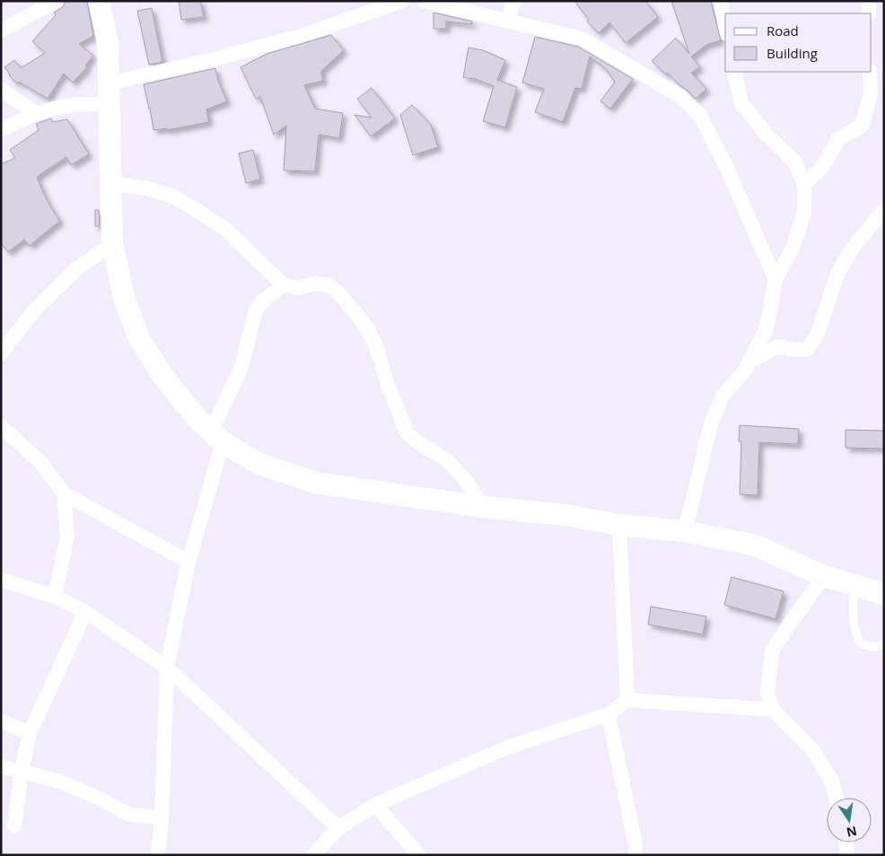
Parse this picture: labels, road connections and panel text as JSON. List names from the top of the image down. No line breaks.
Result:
{"legend":["Road","Building"],"north":"bottom"}
